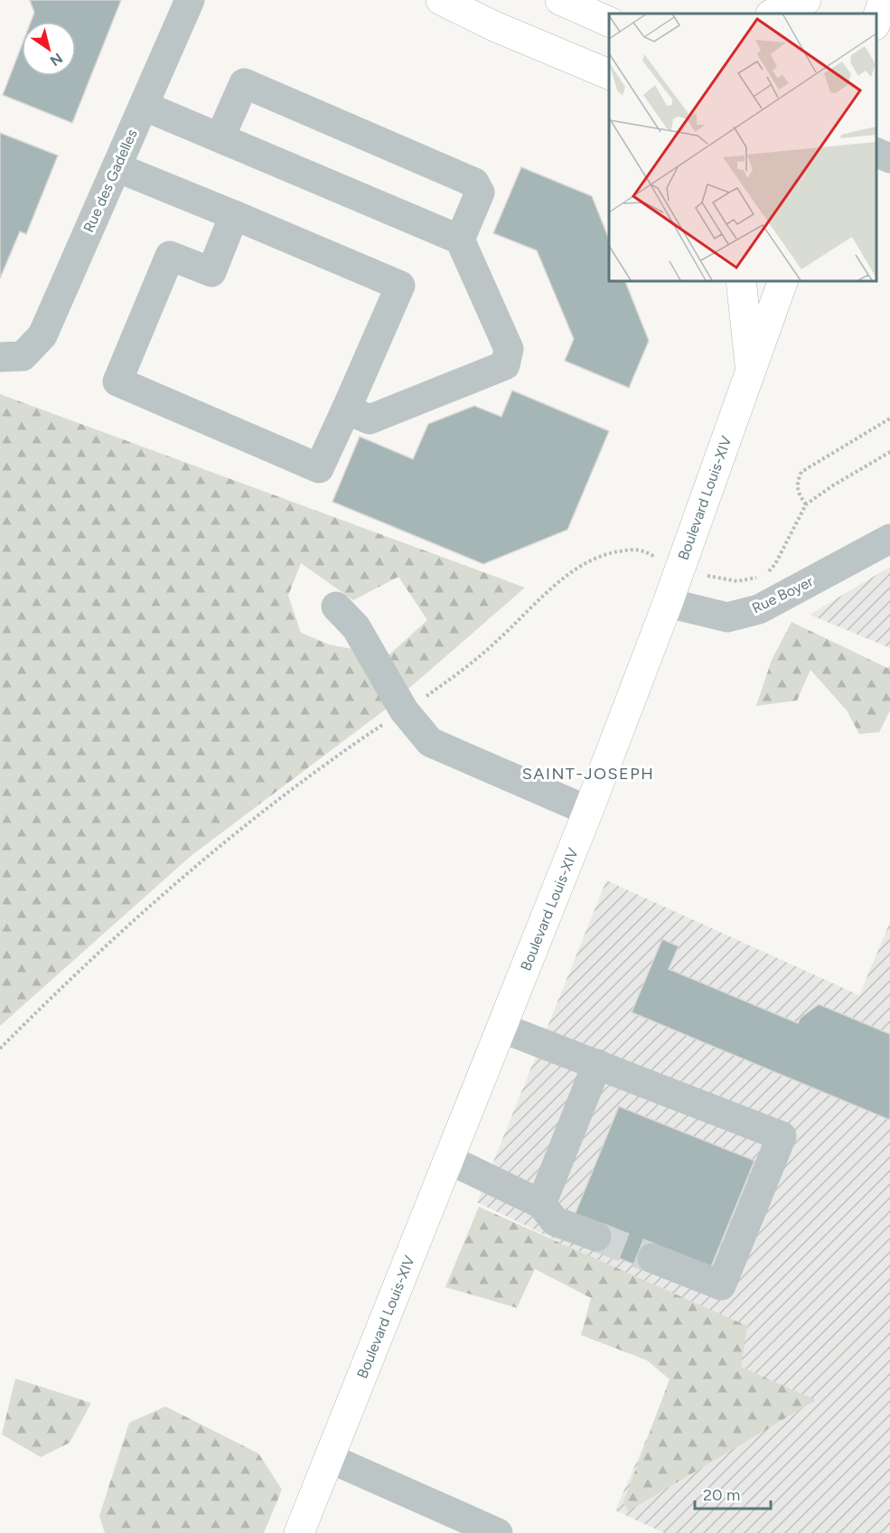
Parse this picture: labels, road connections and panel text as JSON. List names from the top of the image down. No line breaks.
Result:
{"streets":{"main road":["Boulevard Louis-XIV"],"street":["Rue des Gadelles","Rue Boyer"]},"crossings":[["Boulevard Louis-XIV","Rue Boyer"]],"districts":["SAINT-JOSEPH"],"scale_bar":"20 m","north":"bottom right"}
